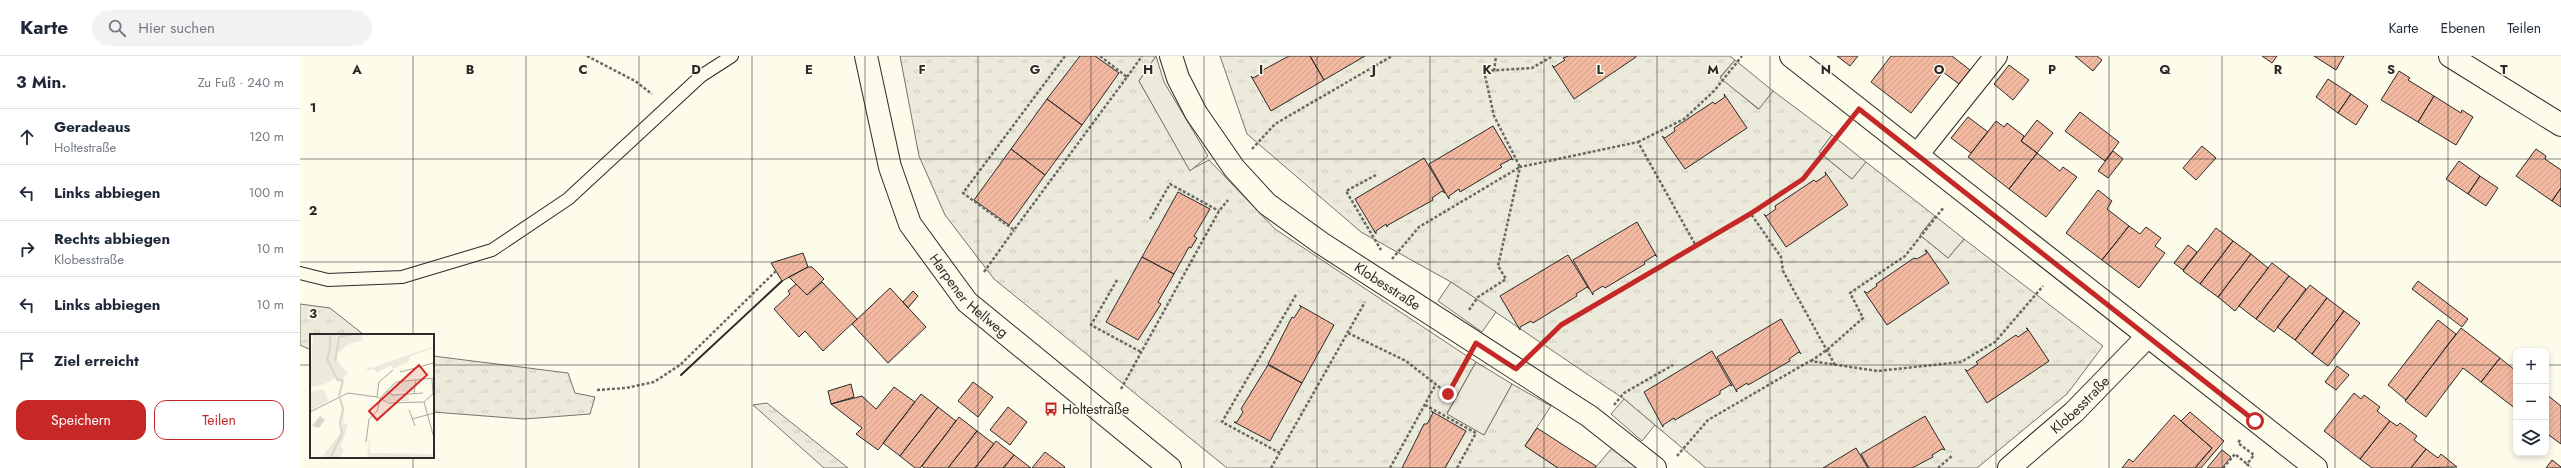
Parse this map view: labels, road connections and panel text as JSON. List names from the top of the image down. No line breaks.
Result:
{"streets":{"street":["Klobesstraße","Harpener Hellweg"]},"places":{"bus stop":["Holtestraße"]},"page":{"header":"Karte","search":"Hier suchen","nav":["Karte","Ebenen","Teilen"],"heading":["3 Min.","Zu Fuß · 240 m"],"list":[["Geradeaus","Holtestraße","120 m"],["Links abbiegen","100 m"],["Rechts abbiegen","Klobesstraße","10 m"],["Links abbiegen","10 m"],"Ziel erreicht"],"map_buttons":["+","−"],"buttons":["Speichern","Teilen"]},"grid":{"columns":["A","B","C","D","E","F","G","H","I","J","K","L","M","N","O","P","Q","R","S","T"],"rows":["1","2","3"]}}
